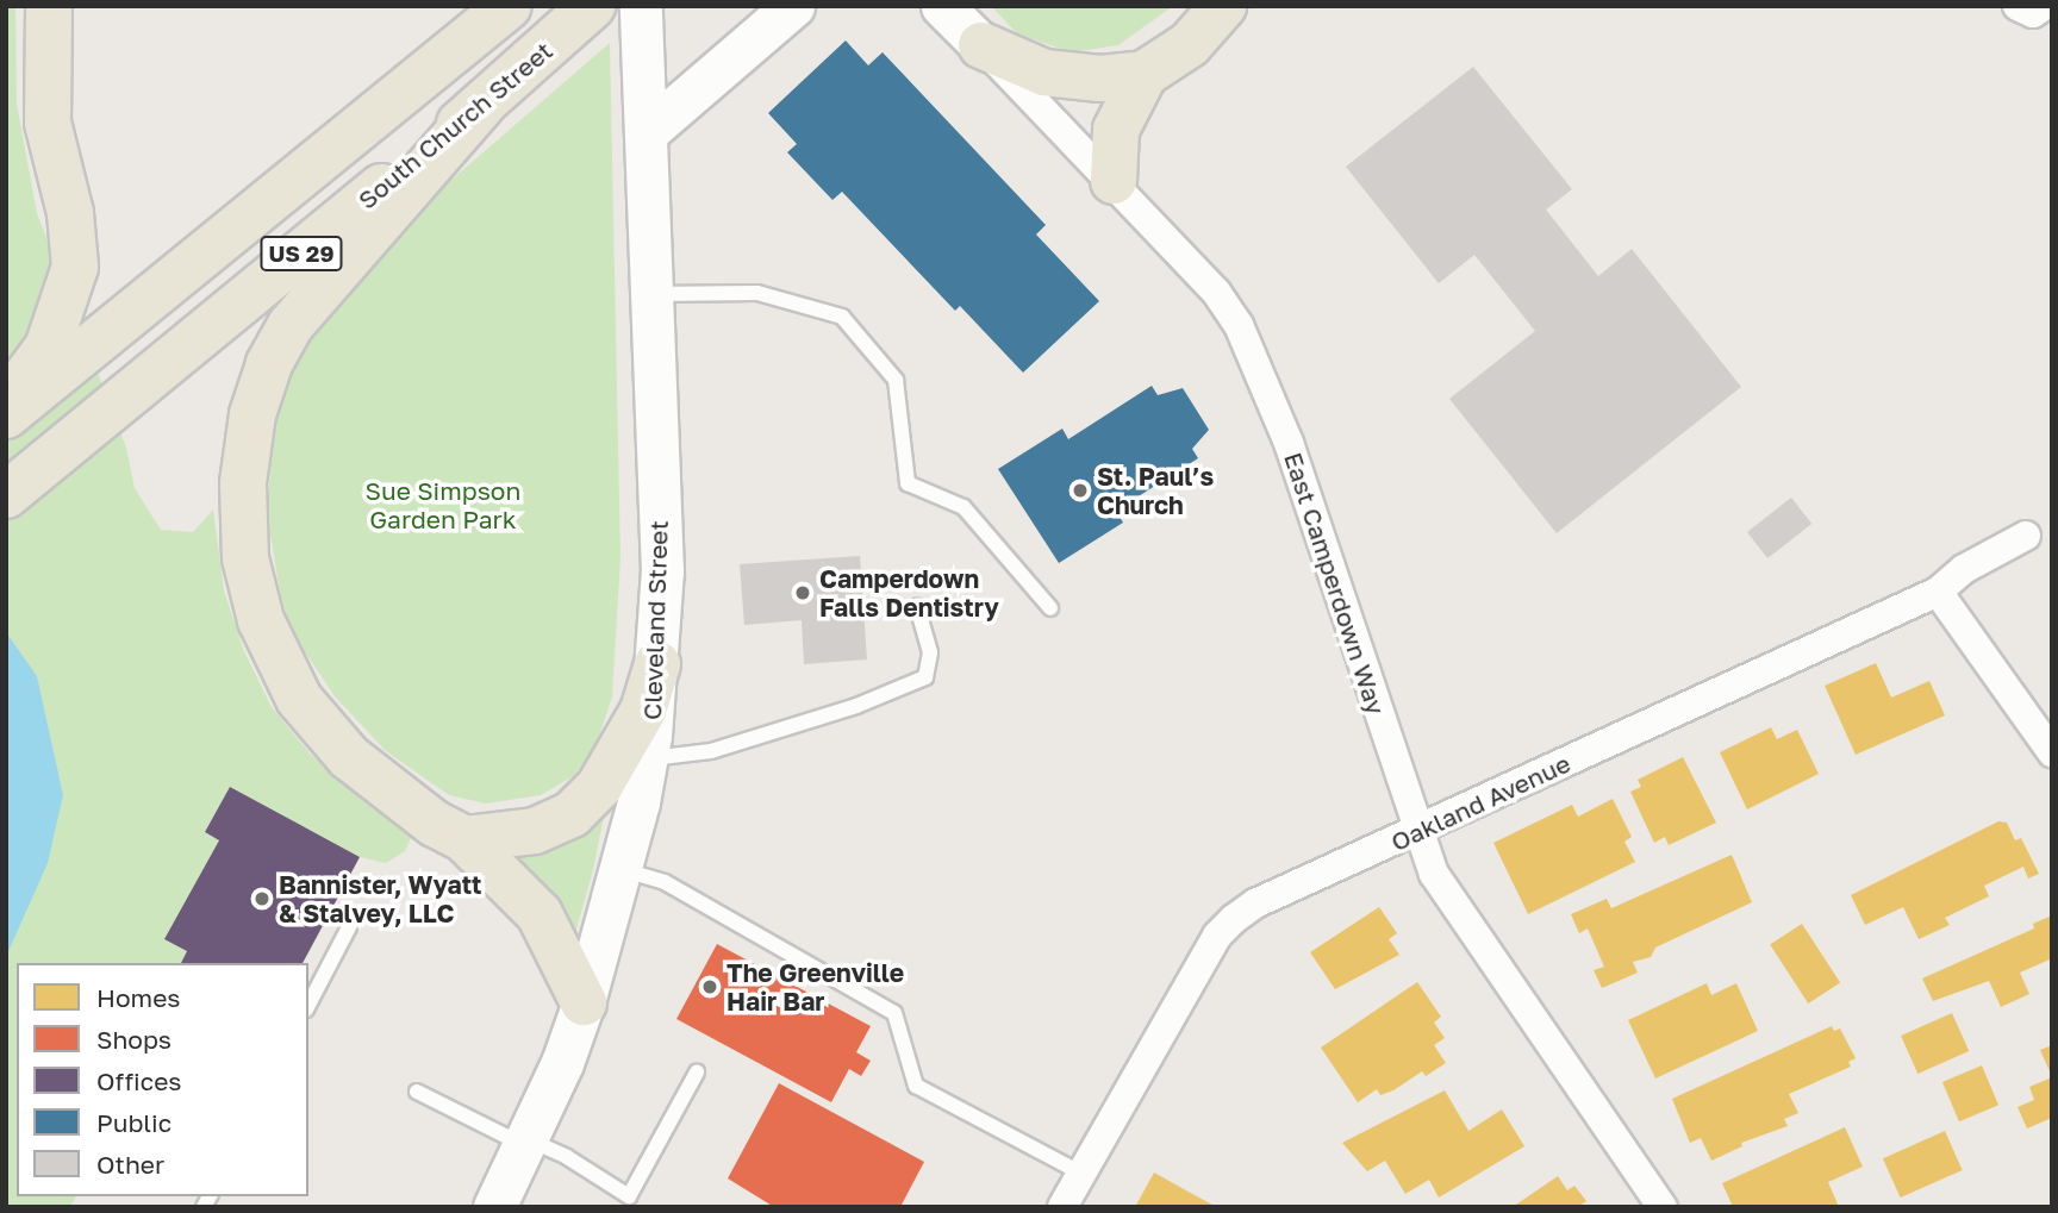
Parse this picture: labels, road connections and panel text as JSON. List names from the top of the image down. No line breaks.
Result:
{"streets":{"main road":["South Church Street","US 29"],"street":["East Camperdown Way","Cleveland Street","Oakland Avenue"]},"crossings":[["East Camperdown Way","Oakland Avenue"]],"parks":["Sue Simpson Garden Park"],"places":["St. Paul’s Church","Camperdown Falls Dentistry","Bannister, Wyatt & Stalvey, LLC","The Greenville Hair Bar"],"legend":["Homes","Shops","Offices","Public","Other"]}
